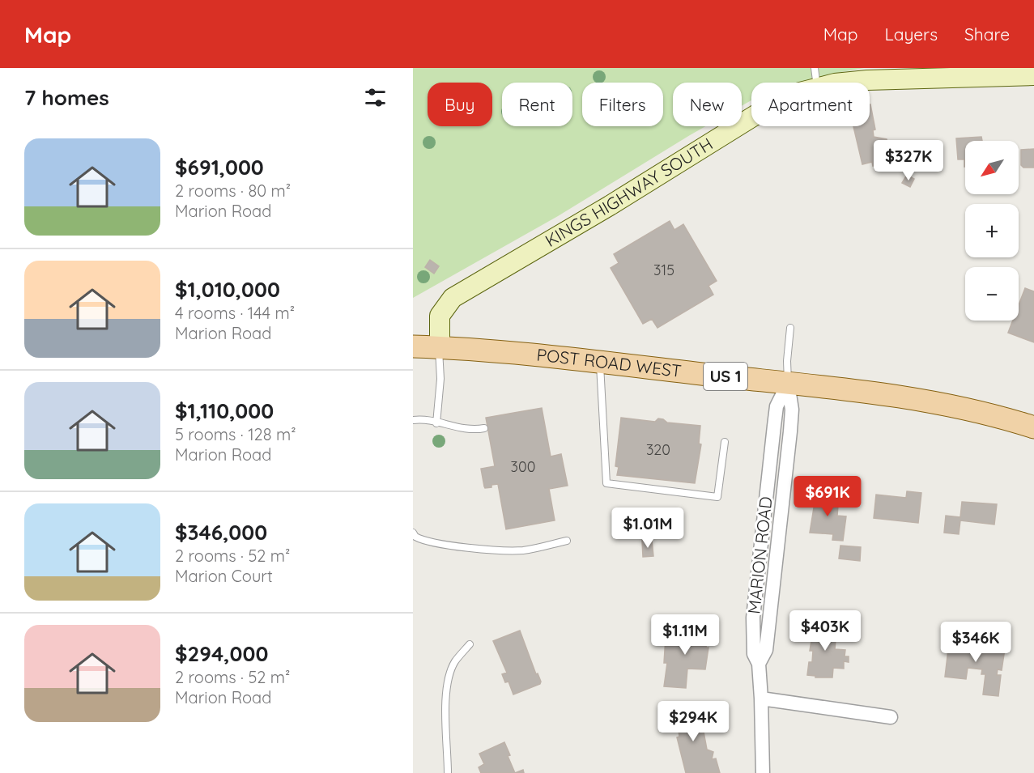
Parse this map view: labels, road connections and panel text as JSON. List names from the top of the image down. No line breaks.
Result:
{"streets":{"main road":["POST ROAD WEST","US 1"],"street":["KINGS HIGHWAY SOUTH","MARION ROAD"]},"crossings":[["KINGS HIGHWAY SOUTH","POST ROAD WEST"],["POST ROAD WEST","MARION ROAD"]],"house_numbers":["315","320","300"],"north":"bottom left","page":{"header":"Map","nav":["Map","Layers","Share"],"heading":"7 homes","chip":["Buy","Rent","Filters","New","Apartment"],"list":[{"name":"$691,000","note":"2 rooms · 80 m² · Marion Road"},{"name":"$1,010,000","note":"4 rooms · 144 m² · Marion Road"},{"name":"$1,110,000","note":"5 rooms · 128 m² · Marion Road"},{"name":"$346,000","note":"2 rooms · 52 m² · Marion Court"},{"name":"$294,000","note":"2 rooms · 52 m² · Marion Road"}],"price":["$327K","$691K","$1.01M","$403K","$1.11M","$346K","$294K"],"map_buttons":["+","−"]}}
